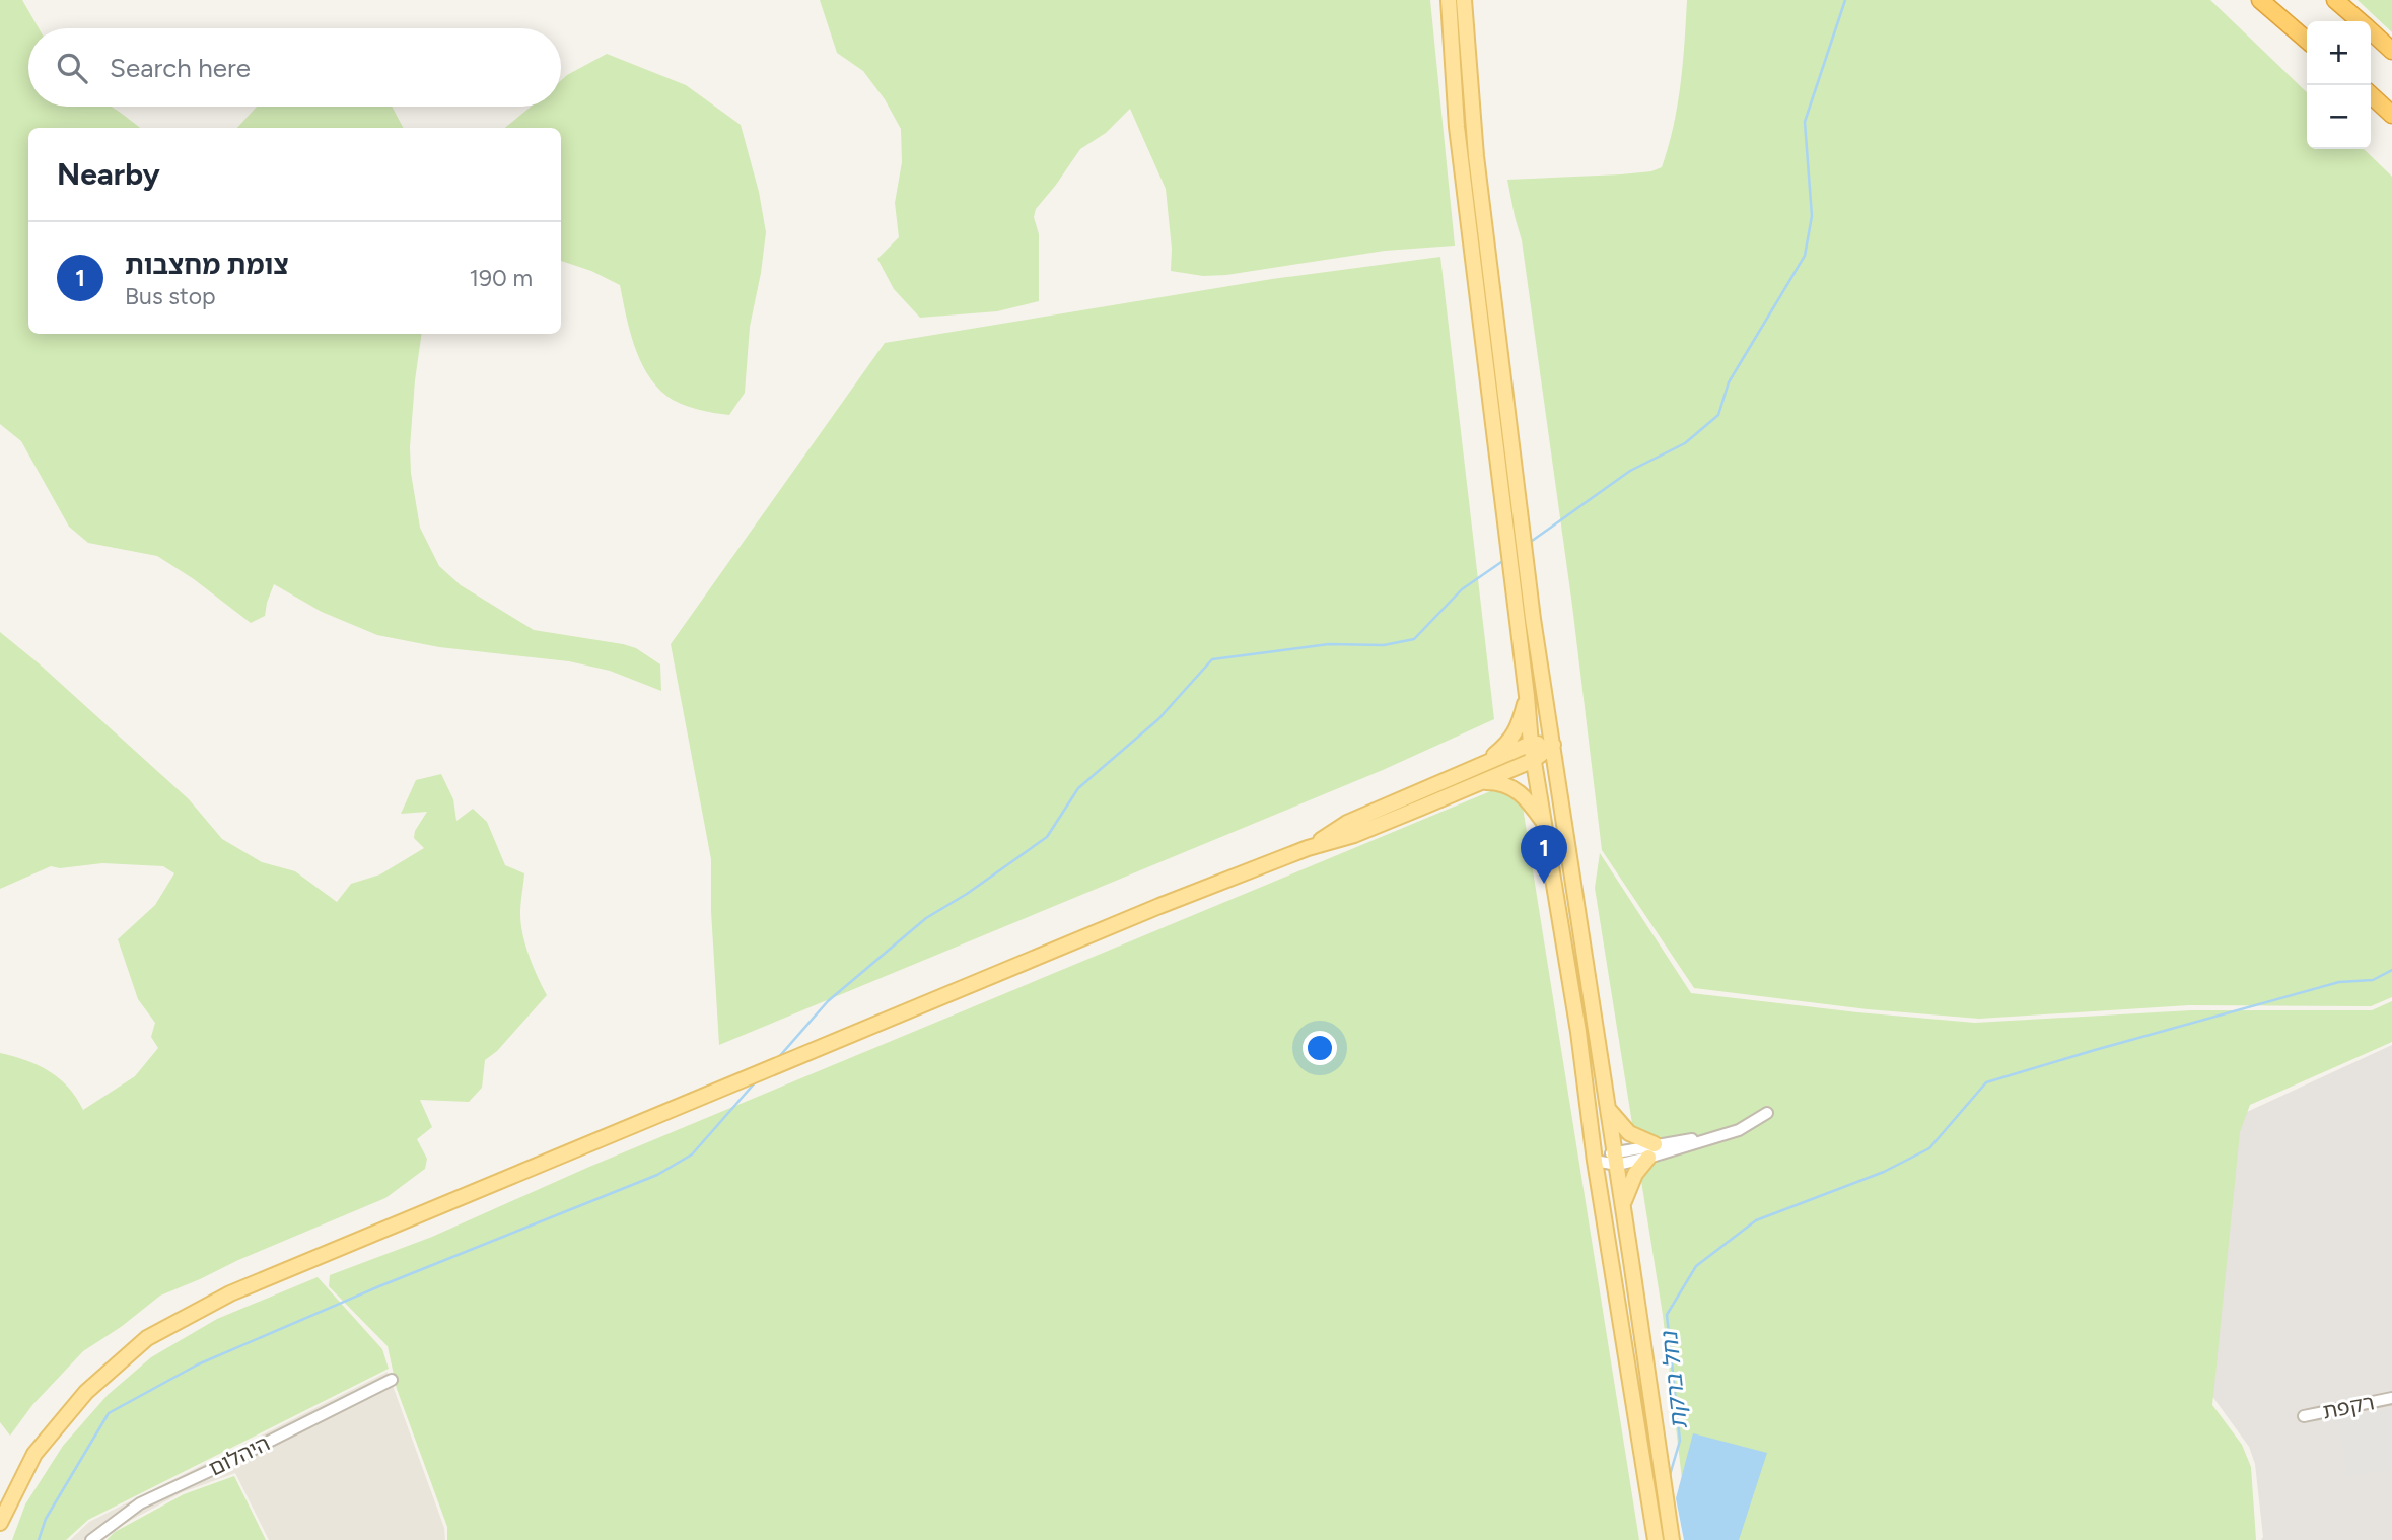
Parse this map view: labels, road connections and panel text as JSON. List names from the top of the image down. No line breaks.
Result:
{"streets":{"street":["רקפת","היהלום"]},"water":["נחל ברקת"],"page":{"map_buttons":["+","−"],"search":"Search here","heading":"Nearby","list":[{"mark":"1","name":"צומת מחצבות","note":"Bus stop","value":"190 m"}],"pins":"1"}}
